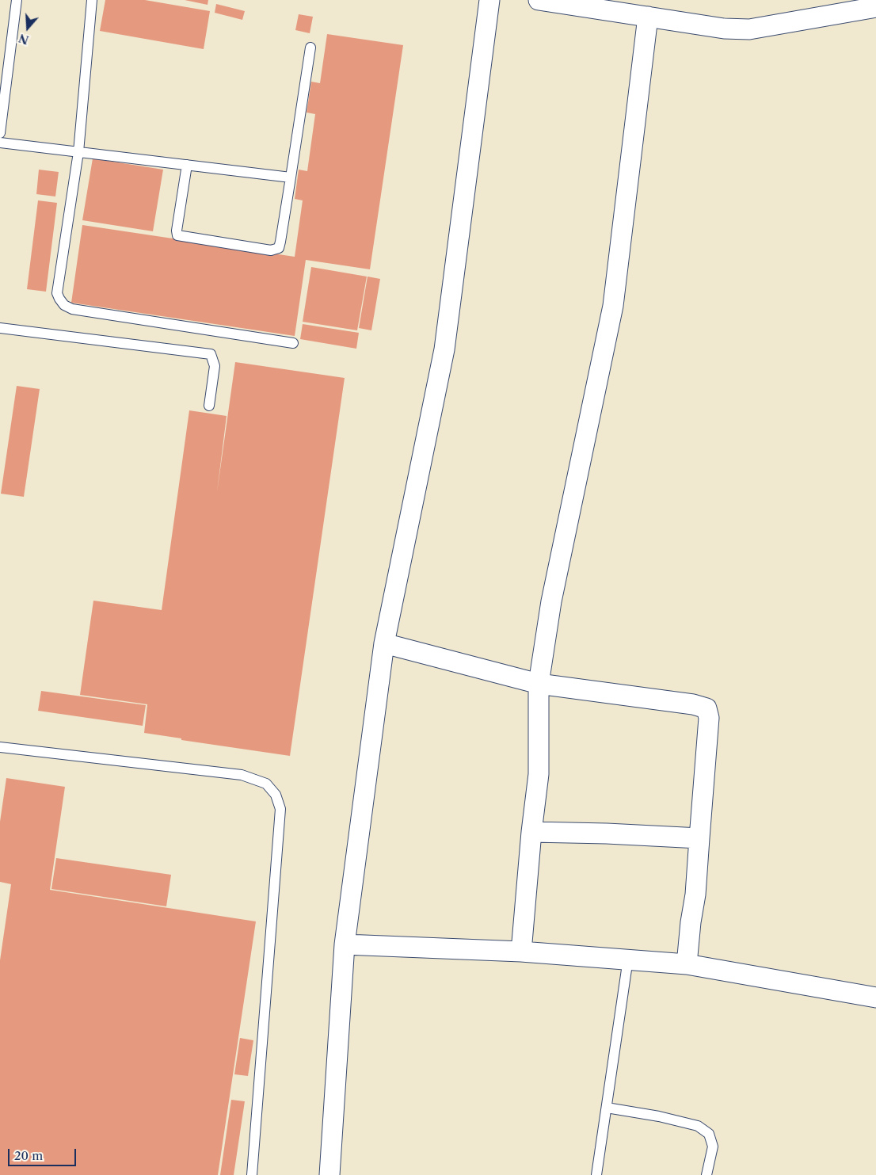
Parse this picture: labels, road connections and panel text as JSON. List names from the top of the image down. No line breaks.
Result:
{"scale_bar":"20 m","north":"bottom"}
